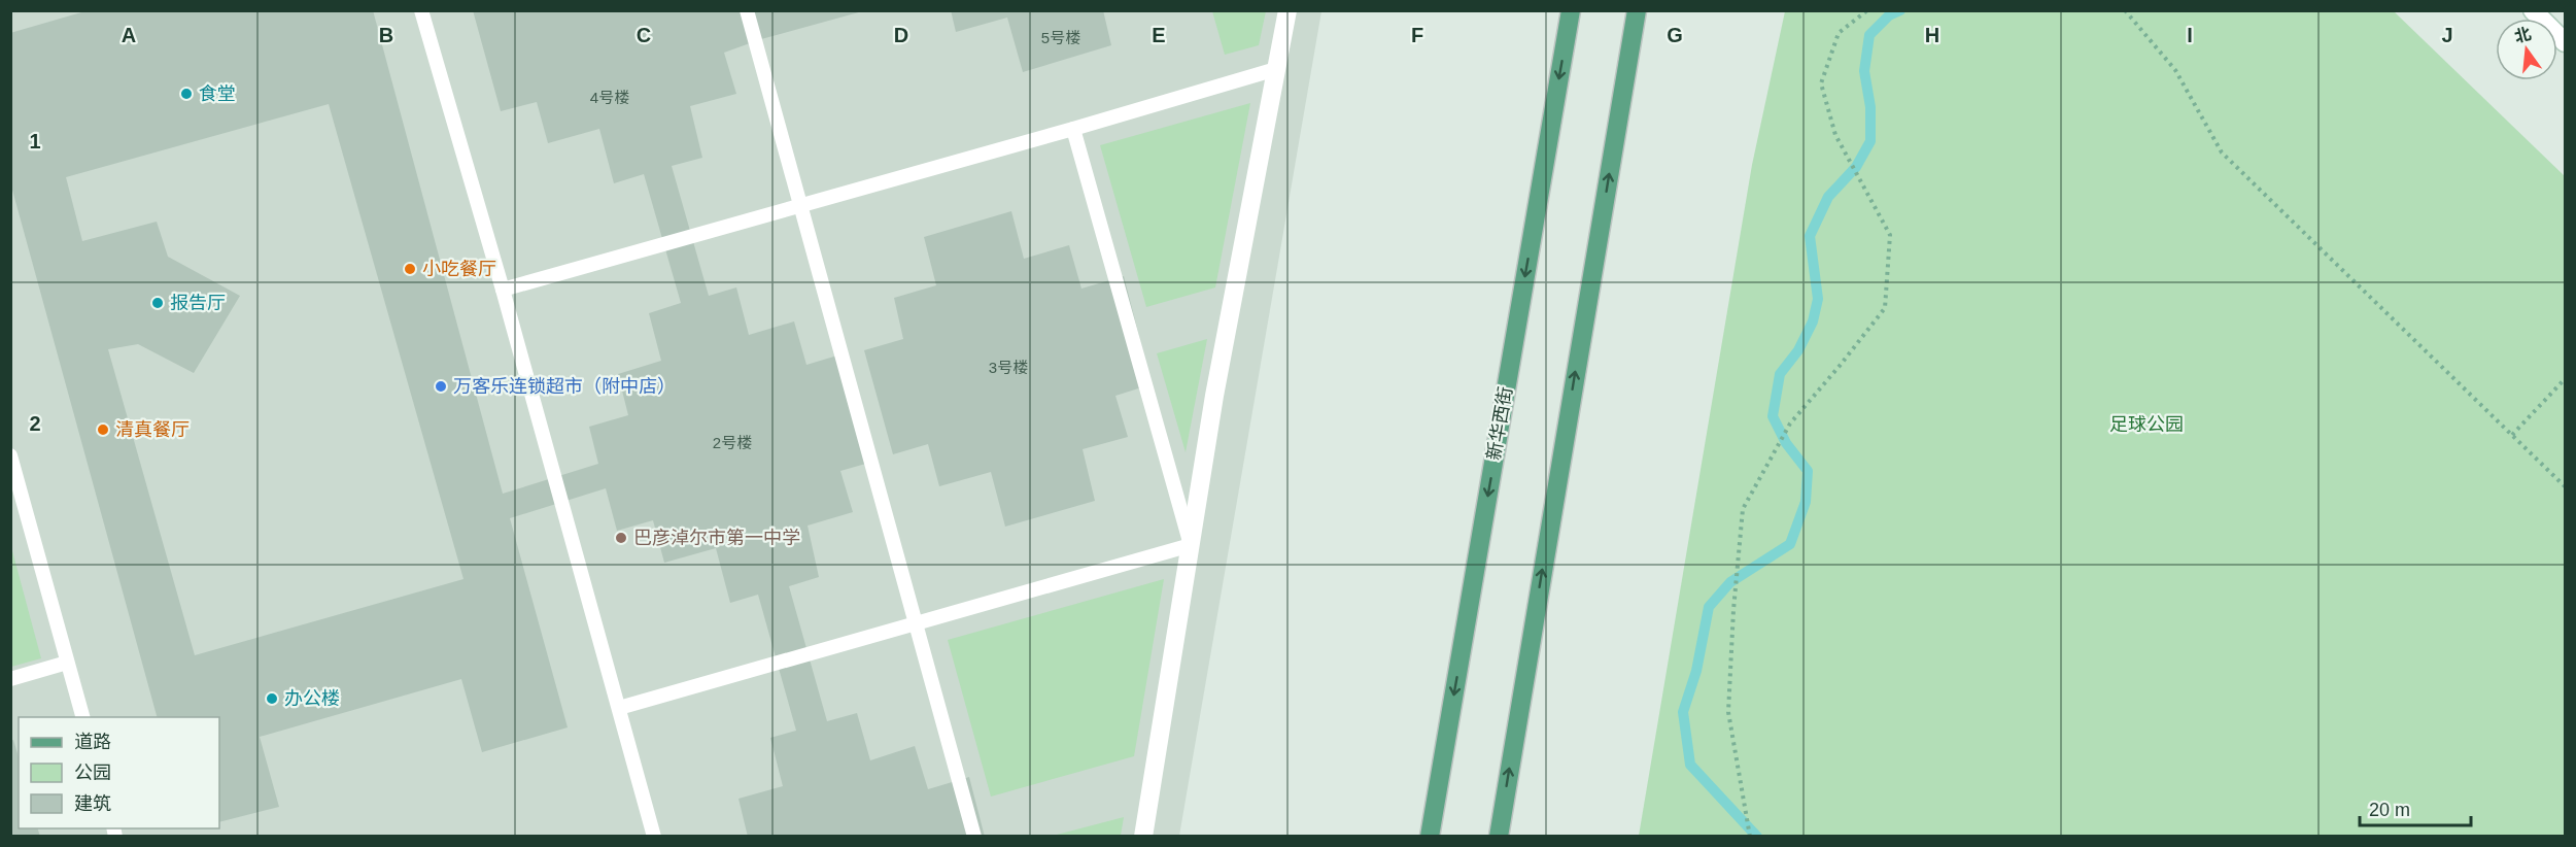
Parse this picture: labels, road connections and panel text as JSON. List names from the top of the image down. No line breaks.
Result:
{"streets":{"main road":["新华西街"]},"parks":["足球公园"],"places":["食堂","小吃餐厅","报告厅","万客乐连锁超市（附中店）","清真餐厅","巴彦淖尔市第一中学","办公楼"],"house_numbers":["5号楼","4号楼","3号楼","2号楼"],"legend":["道路","公园","建筑"],"scale_bar":"20 m","north":"top","grid":{"columns":["A","B","C","D","E","F","G","H","I","J"],"rows":["1","2"]}}
